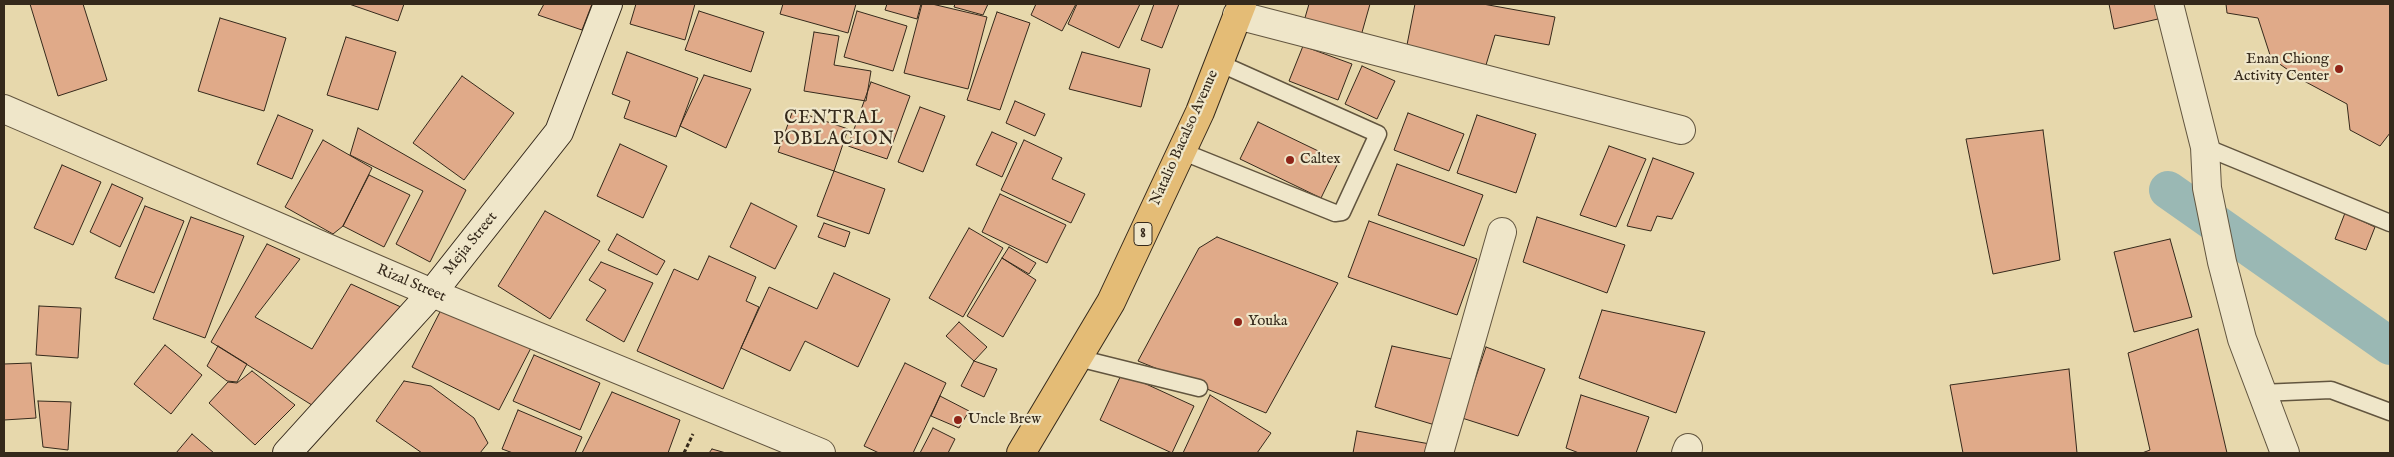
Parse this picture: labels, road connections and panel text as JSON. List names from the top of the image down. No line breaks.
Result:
{"streets":{"highway":["Natalio Bacalso Avenue","8"],"street":["Mejia Street","Rizal Street"]},"crossings":[["Mejia Street","Rizal Street"]],"districts":["CENTRAL POBLACION"],"places":["Enan Chiong Activity Center","Caltex","Youka","Uncle Brew"]}
